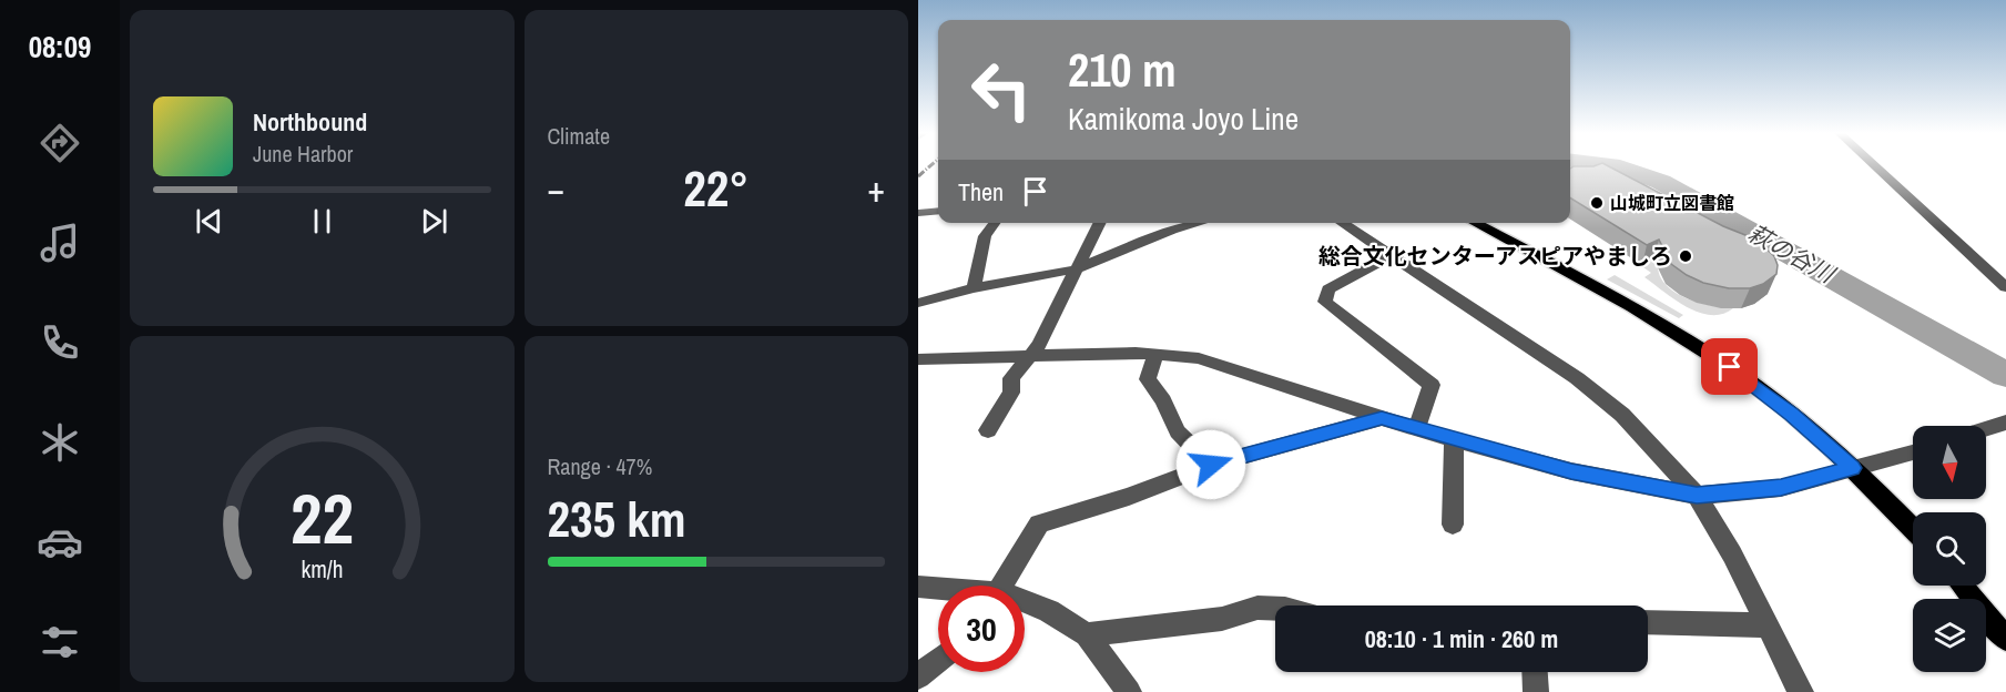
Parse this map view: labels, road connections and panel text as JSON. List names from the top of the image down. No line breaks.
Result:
{"water":["萩の谷川"],"places":["山城町立図書館","総合文化センターアスピアやましろ"],"north":"bottom","page":{"tabs":"08:09","tile":["Climate",["Range · 47%","235 km"]],"turn":["210 m","Kamikoma Joyo Line"],"song":["Northbound","June Harbor"],"then":"Then","heat":["−","22°","+"],"limit":"30","trip":"08:10 · 1 min · 260 m","gauge":["22","km/h"]}}
